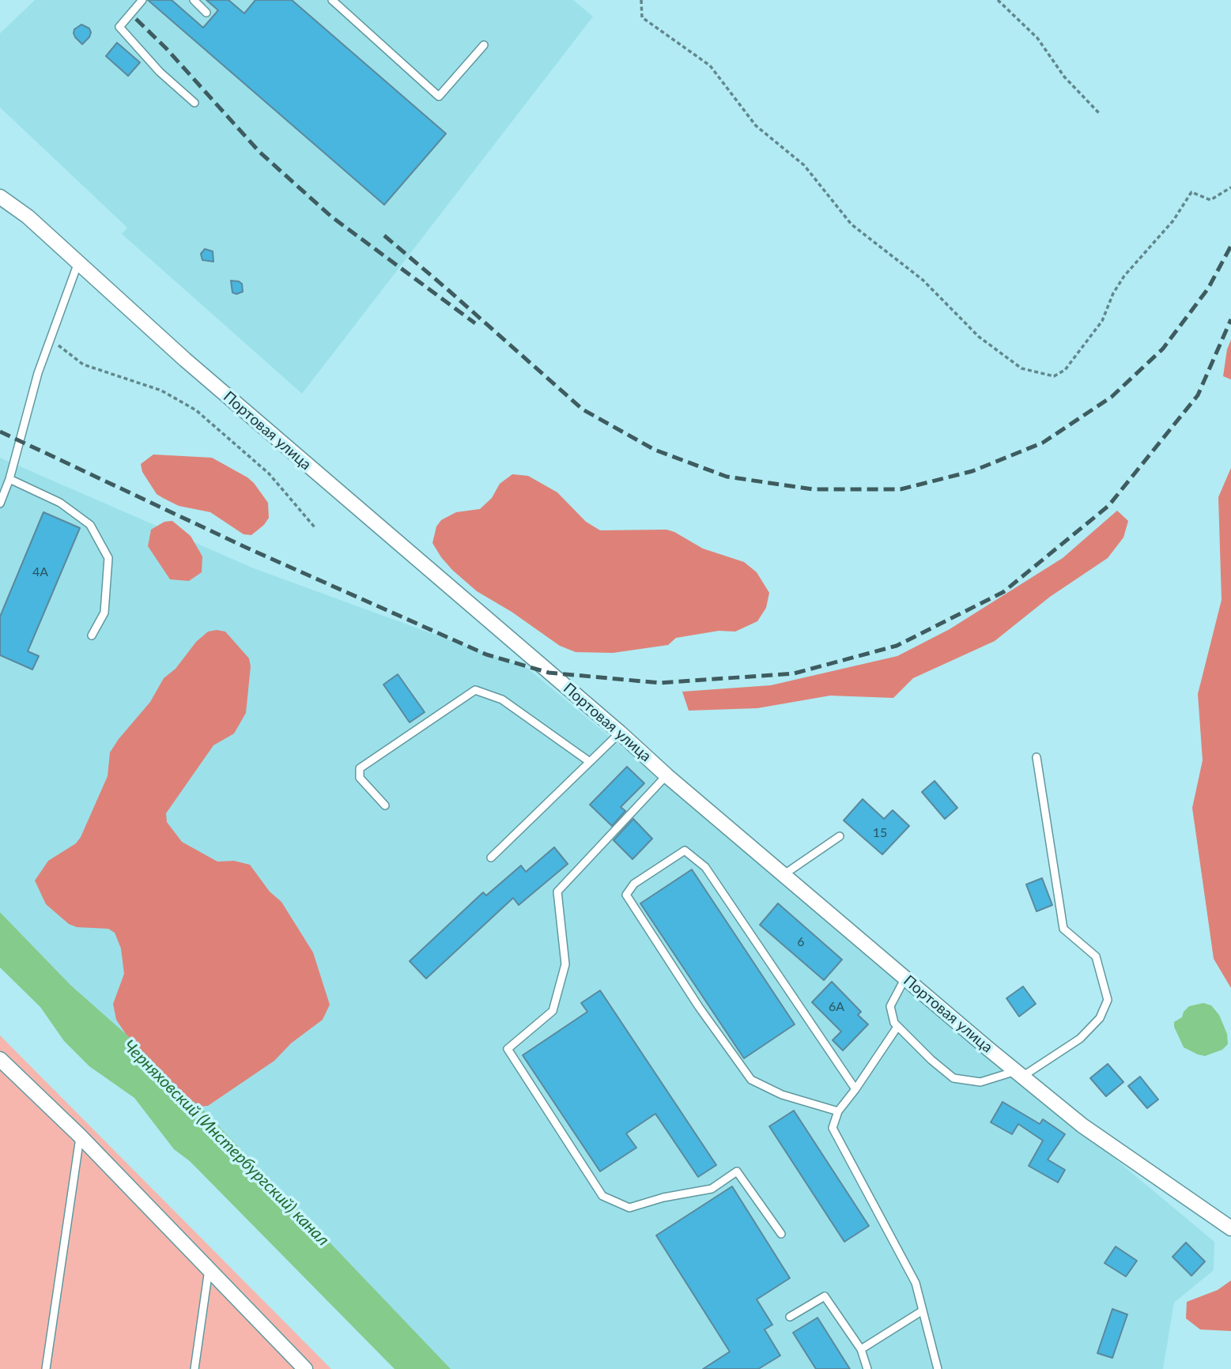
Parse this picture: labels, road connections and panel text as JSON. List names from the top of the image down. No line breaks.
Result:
{"streets":{"street":["Портовая улица"]},"water":["Черняховский (Инстербургский) канал"],"house_numbers":["4А","15","6","6А"]}
